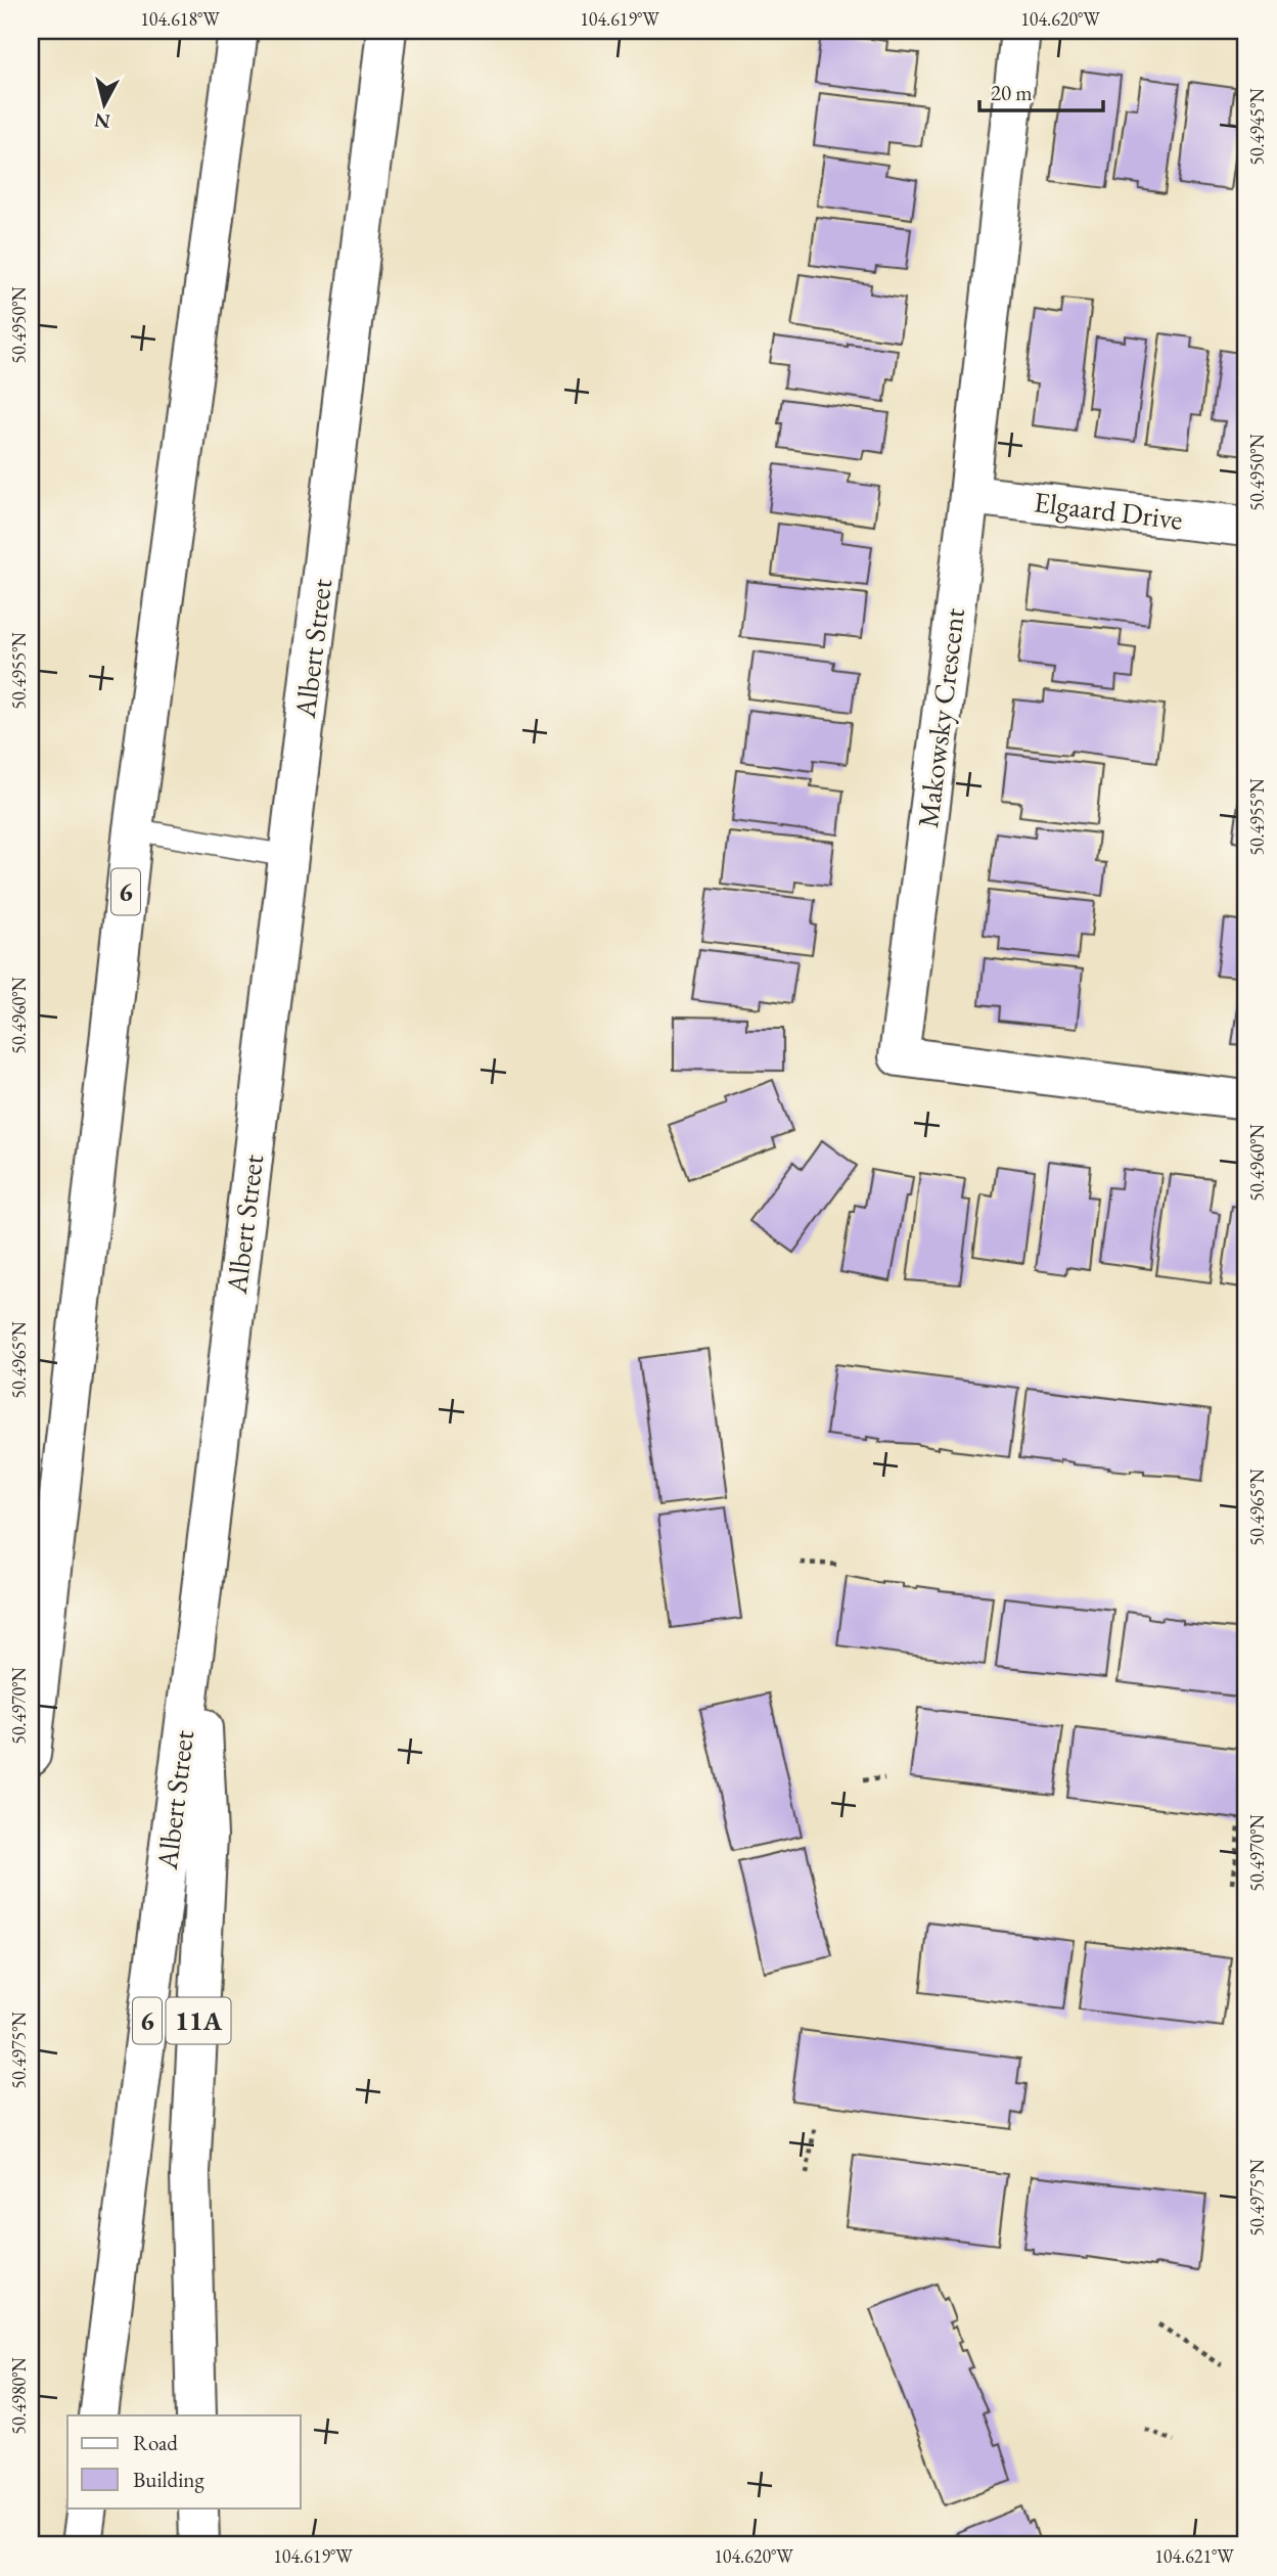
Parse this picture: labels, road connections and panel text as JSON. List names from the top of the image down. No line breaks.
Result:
{"streets":{"main road":["Elgaard Drive","Albert Street","Makowsky Crescent","6","11A"]},"crossings":[["Elgaard Drive","Makowsky Crescent"],["Albert Street","11A"]],"legend":["Road","Building"],"scale_bar":"20 m","north":"bottom","coordinates":["104.618°W","104.619°W","104.620°W","50.4945°N","50.4950°N","50.4955°N","50.4960°N","50.4965°N","50.4970°N","50.4975°N","50.4980°N","104.621°W"]}
